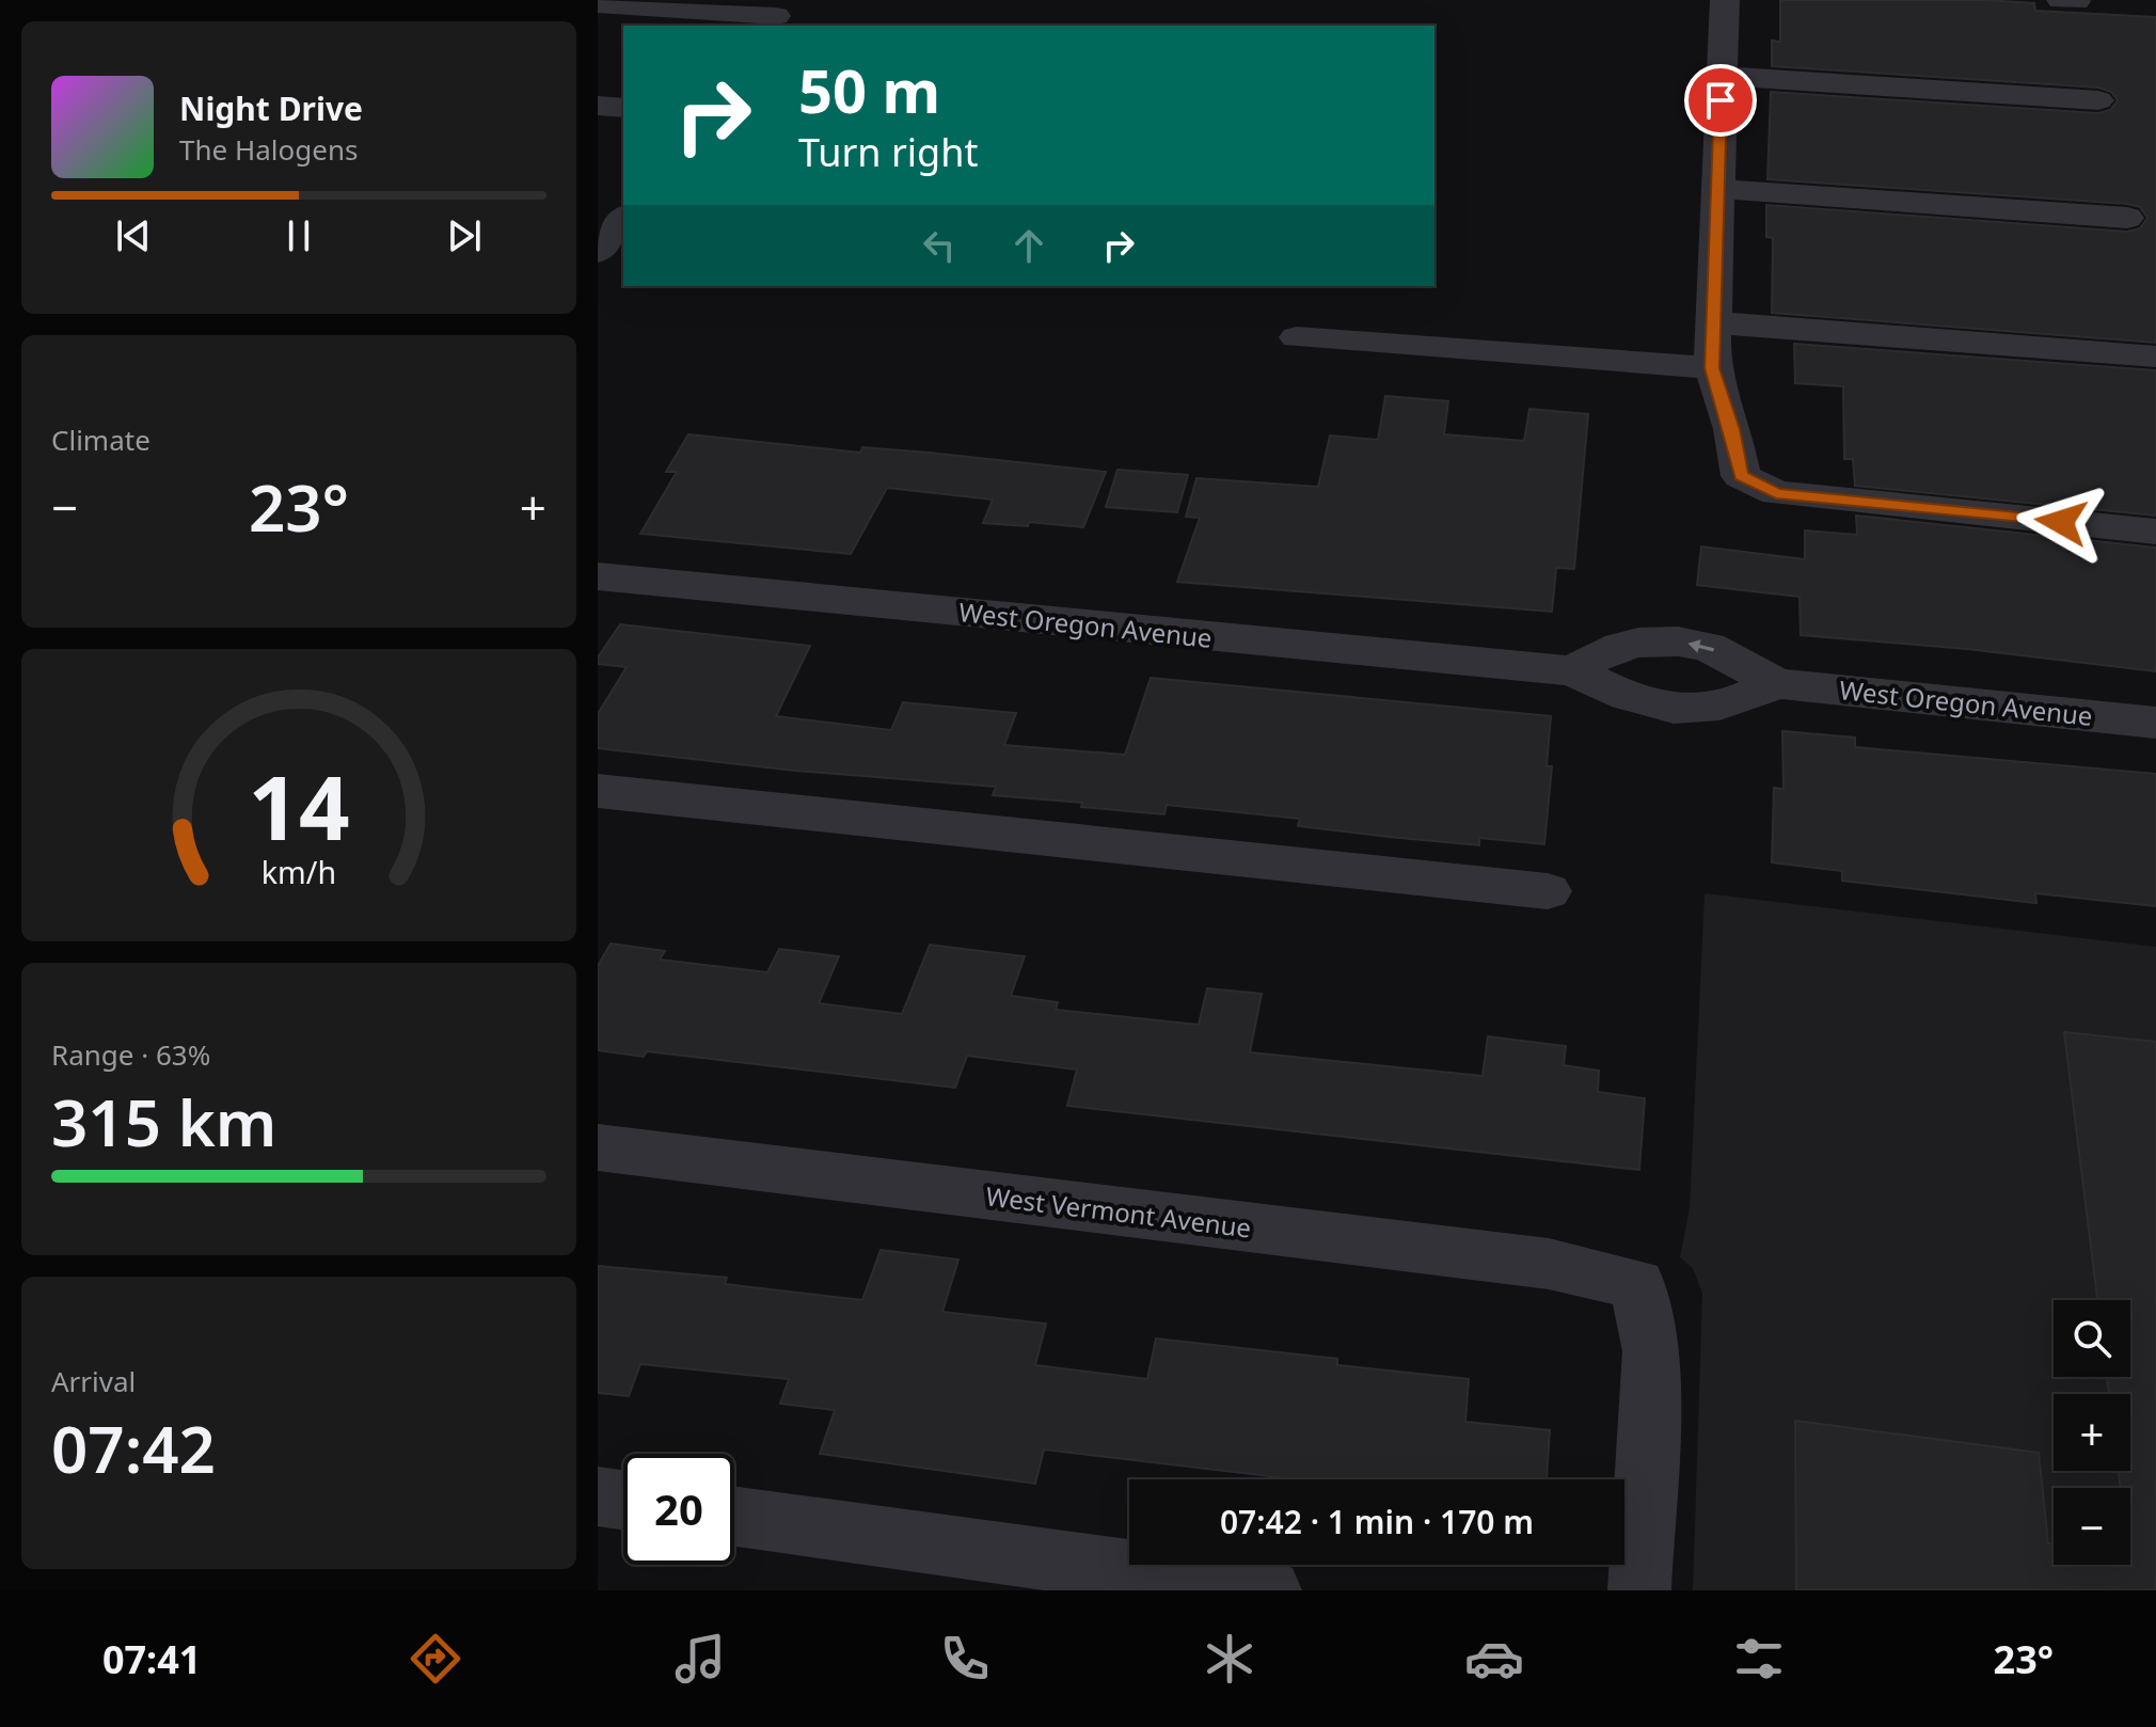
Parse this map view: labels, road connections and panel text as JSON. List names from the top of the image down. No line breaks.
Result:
{"streets":{"street":["West Oregon Avenue","West Vermont Avenue"]},"page":{"turn":["50 m","Turn right"],"song":["Night Drive","The Halogens"],"tile":["Climate",["Range · 63%","315 km"],["Arrival","07:42"]],"heat":["−","23°","+"],"map_buttons":["+","−"],"limit":"20","trip":"07:42 · 1 min · 170 m","tabs":["07:41","23°"],"gauge":["14","km/h"]}}
